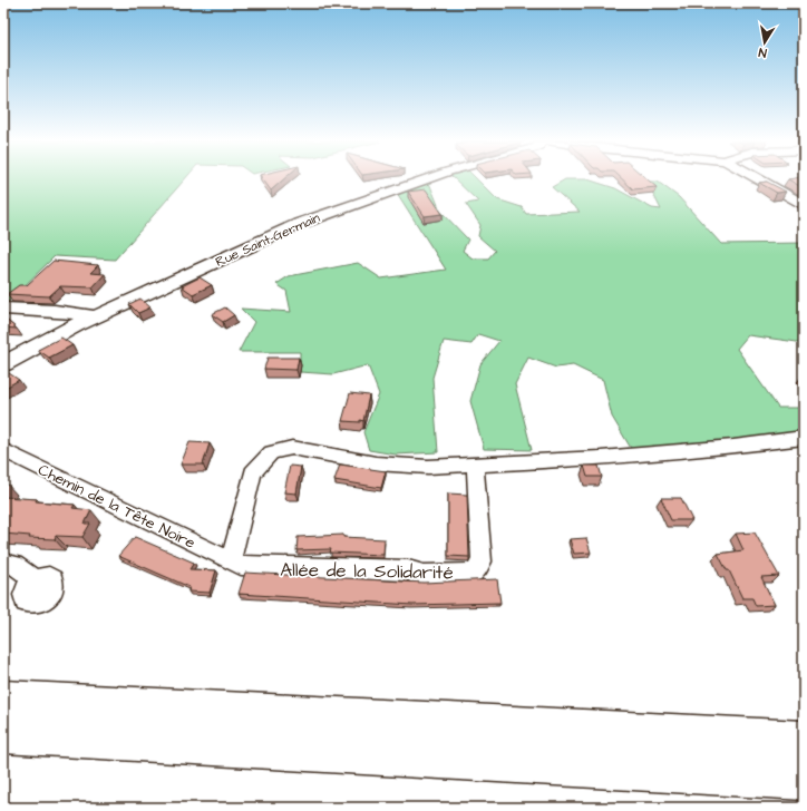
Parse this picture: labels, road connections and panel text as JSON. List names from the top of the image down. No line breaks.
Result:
{"streets":{"street":["Rue Saint-Germain","Chemin de la Tête Noire","Allée de la Solidarité"]},"crossings":[["Chemin de la Tête Noire","Allée de la Solidarité"]],"north":"bottom"}
